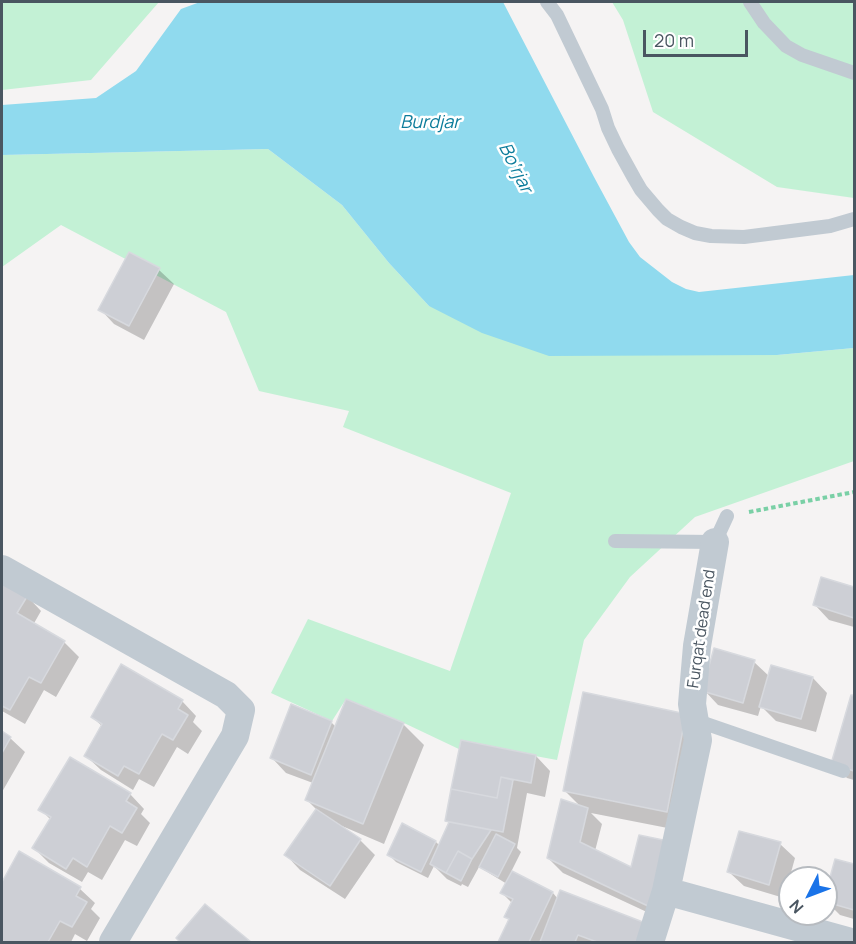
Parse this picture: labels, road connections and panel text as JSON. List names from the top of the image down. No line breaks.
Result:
{"streets":{"street":["Furqat dead end"]},"water":["Burdjar","Bo‘rjar"],"scale_bar":"20 m","north":"bottom left"}
